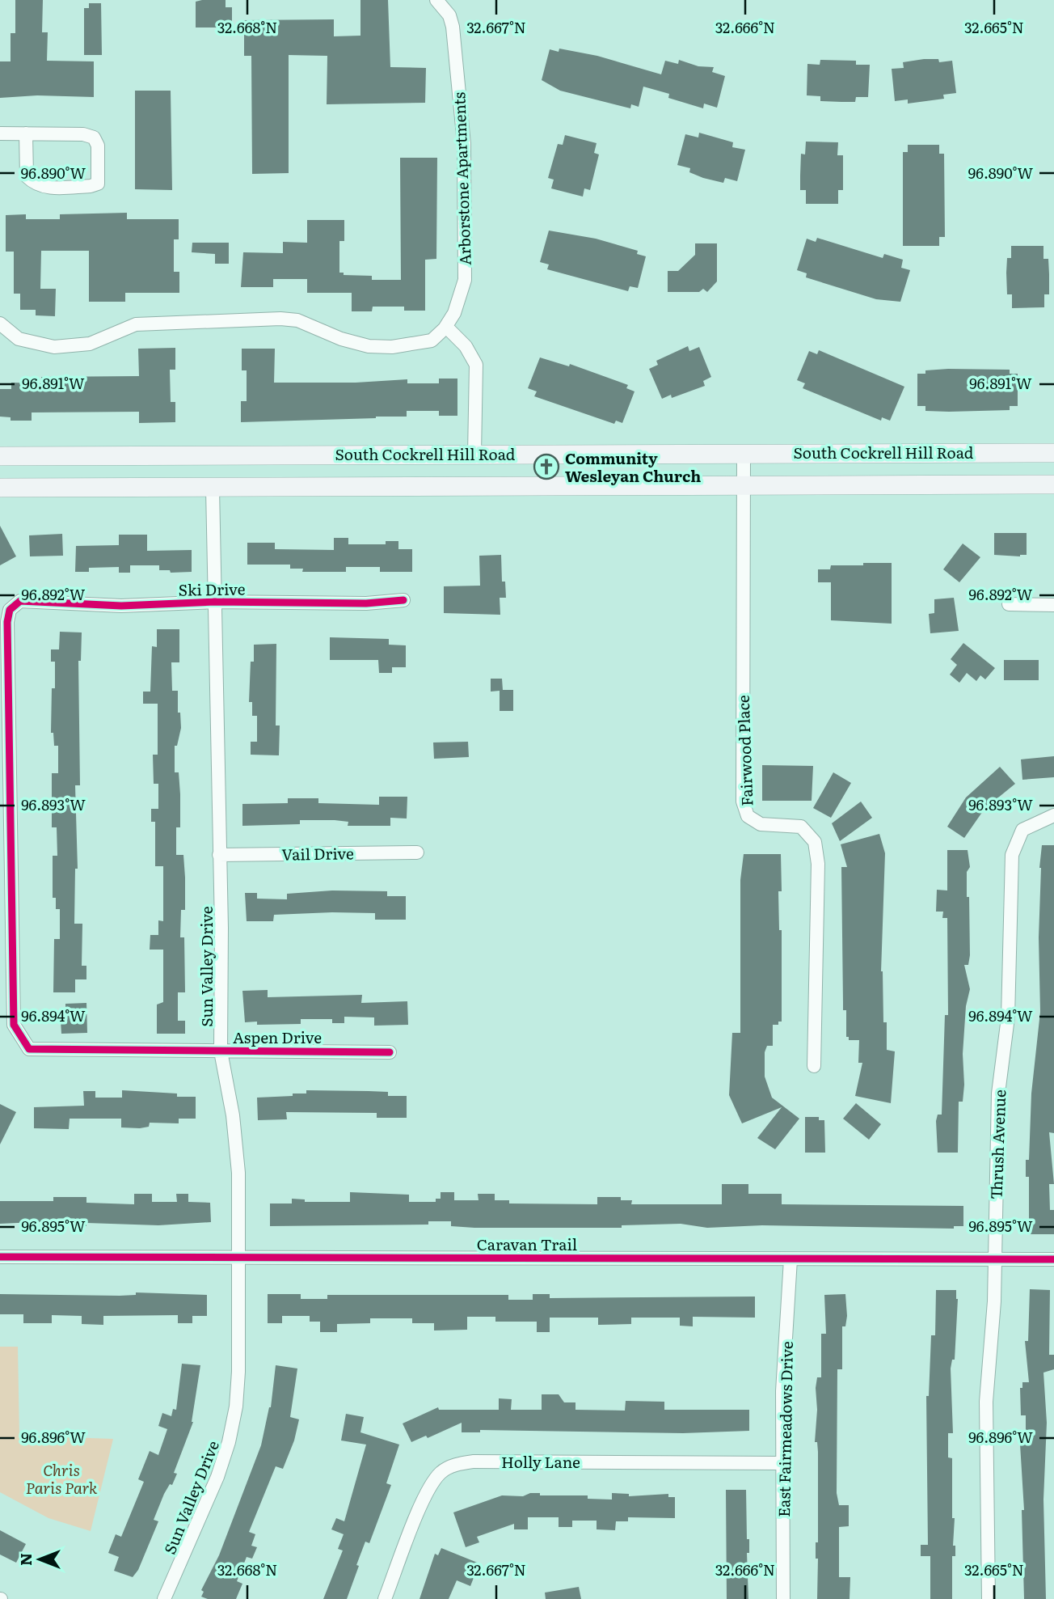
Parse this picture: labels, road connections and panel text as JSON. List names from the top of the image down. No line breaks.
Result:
{"streets":{"main road":["South Cockrell Hill Road"],"street":["Arborstone Apartments","Ski Drive","Fairwood Place","Vail Drive","Sun Valley Drive","Aspen Drive","Thrush Avenue","Caravan Trail","East Fairmeadows Drive","Holly Lane"]},"crossings":[["South Cockrell Hill Road","Fairwood Place"],["Ski Drive","Sun Valley Drive"],["Ski Drive","Aspen Drive"],["Vail Drive","Sun Valley Drive"],["Sun Valley Drive","Aspen Drive"],["Sun Valley Drive","Caravan Trail"],["Thrush Avenue","Caravan Trail"],["Caravan Trail","East Fairmeadows Drive"],["East Fairmeadows Drive","Holly Lane"]],"parks":["Chris Paris Park"],"places":{"church":["Community Wesleyan Church"]},"north":"left","coordinates":["32.668°N","32.667°N","32.666°N","32.665°N","96.890°W","96.891°W","96.892°W","96.893°W","96.894°W","96.895°W","96.896°W"]}
